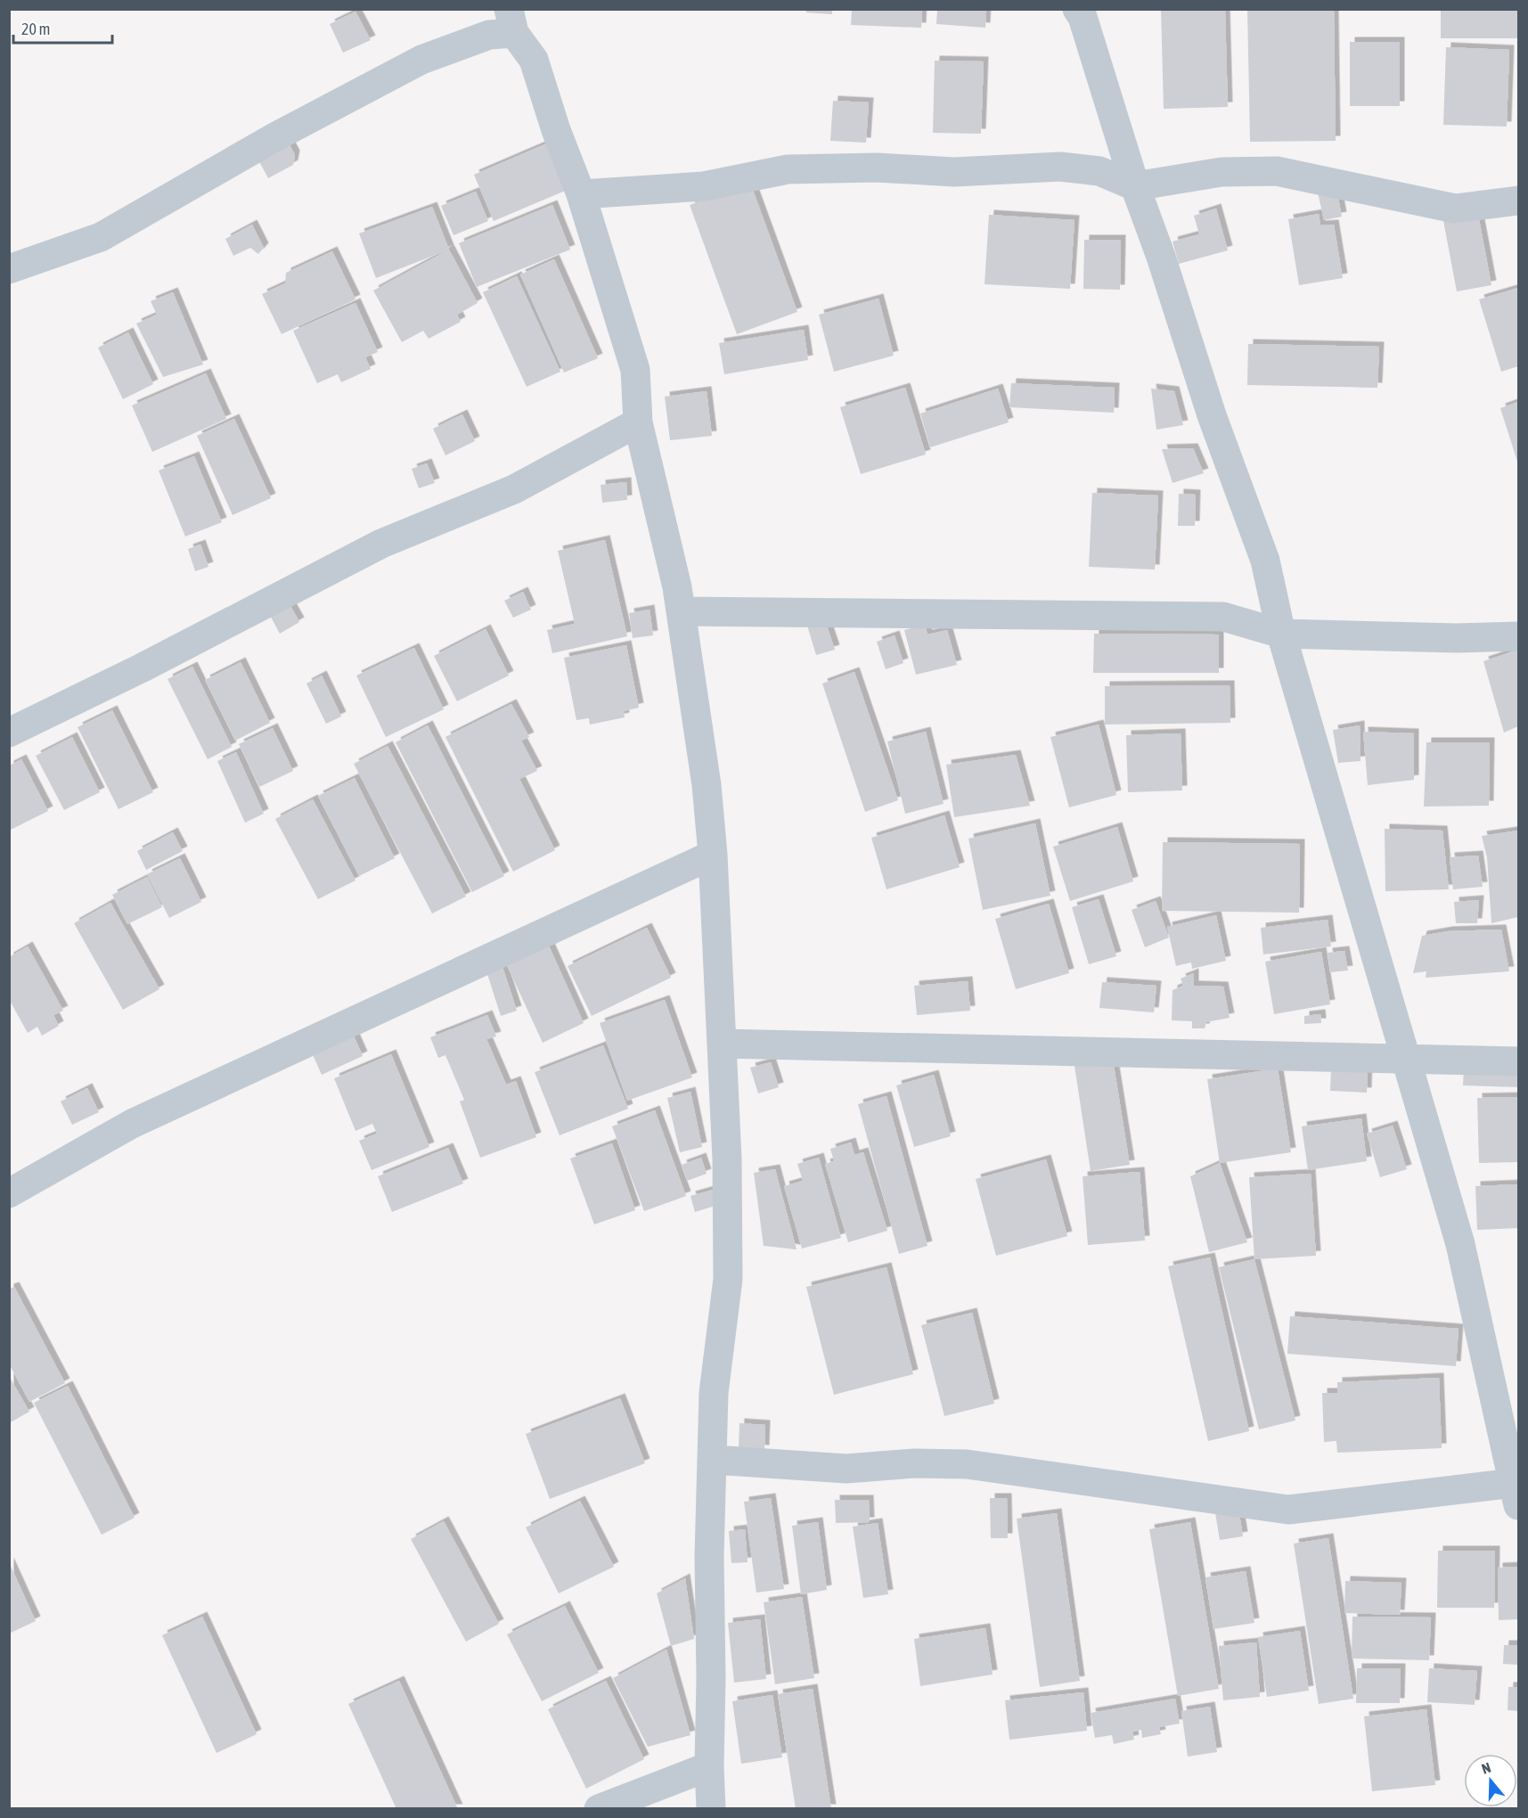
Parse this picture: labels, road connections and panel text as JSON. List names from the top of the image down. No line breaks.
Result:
{"scale_bar":"20 m","north":"top"}
